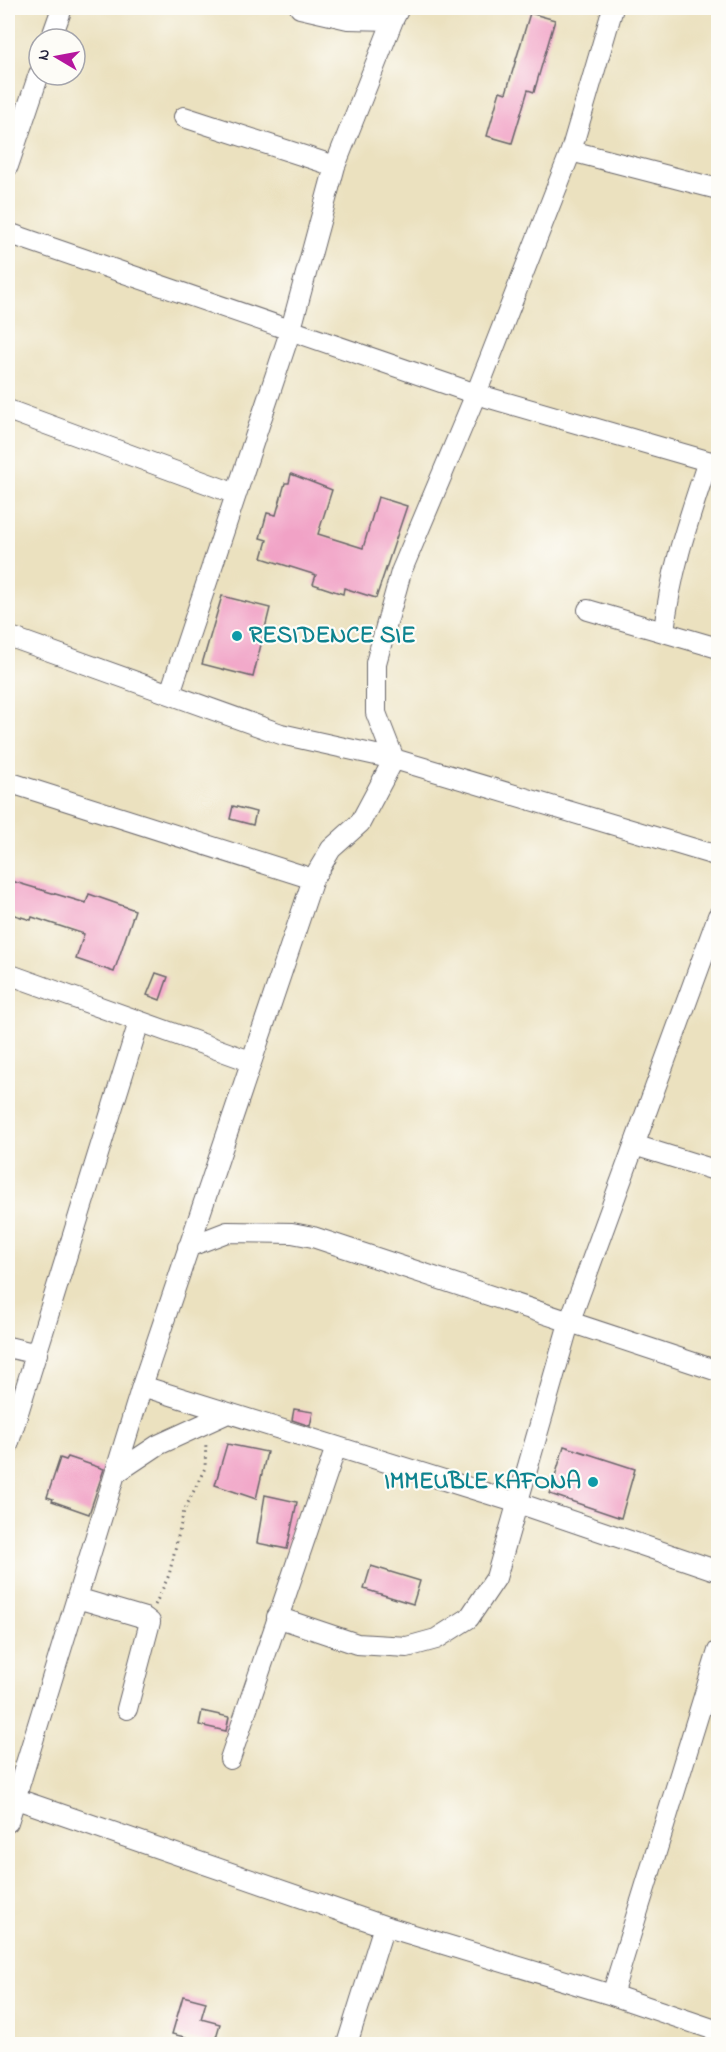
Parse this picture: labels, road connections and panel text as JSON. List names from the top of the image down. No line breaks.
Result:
{"places":["RESIDENCE SIE","IMMEUBLE KAFONA"],"north":"left"}
